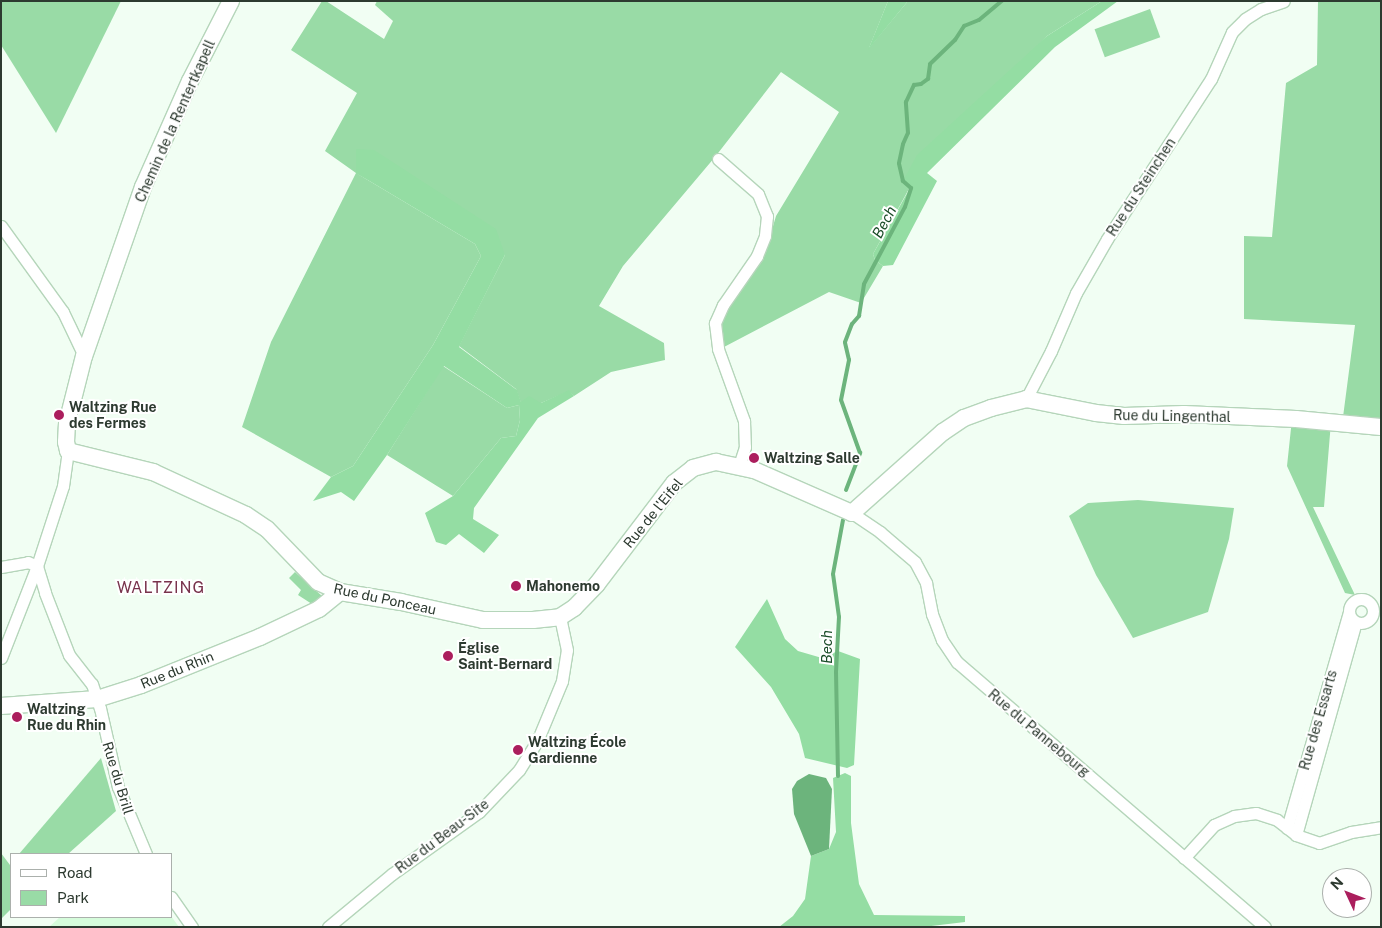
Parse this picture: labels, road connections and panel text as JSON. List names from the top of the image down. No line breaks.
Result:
{"streets":{"street":["Chemin de la Rentertkapell","Rue du Steinchen","Rue du Lingenthal","Rue de l'Eifel","Rue du Ponceau","Rue du Rhin","Rue des Essarts","Rue du Pannebourg","Rue du Brill","Rue du Beau-Site"]},"crossings":[["Chemin de la Rentertkapell","Rue du Ponceau"],["Rue du Steinchen","Rue du Lingenthal"],["Rue du Lingenthal","Rue de l'Eifel"],["Rue du Lingenthal","Rue du Pannebourg"],["Rue de l'Eifel","Rue du Ponceau"],["Rue de l'Eifel","Rue du Pannebourg"],["Rue de l'Eifel","Rue du Beau-Site"],["Rue du Ponceau","Rue du Rhin"],["Rue du Ponceau","Rue du Beau-Site"],["Rue du Rhin","Rue du Brill"]],"districts":["WALTZING"],"water":["Bech"],"places":["Waltzing Rue des Fermes","Waltzing Salle","Mahonemo","Église Saint-Bernard","Waltzing Rue du Rhin","Waltzing École Gardienne"],"legend":["Road","Park"],"north":"top left"}
